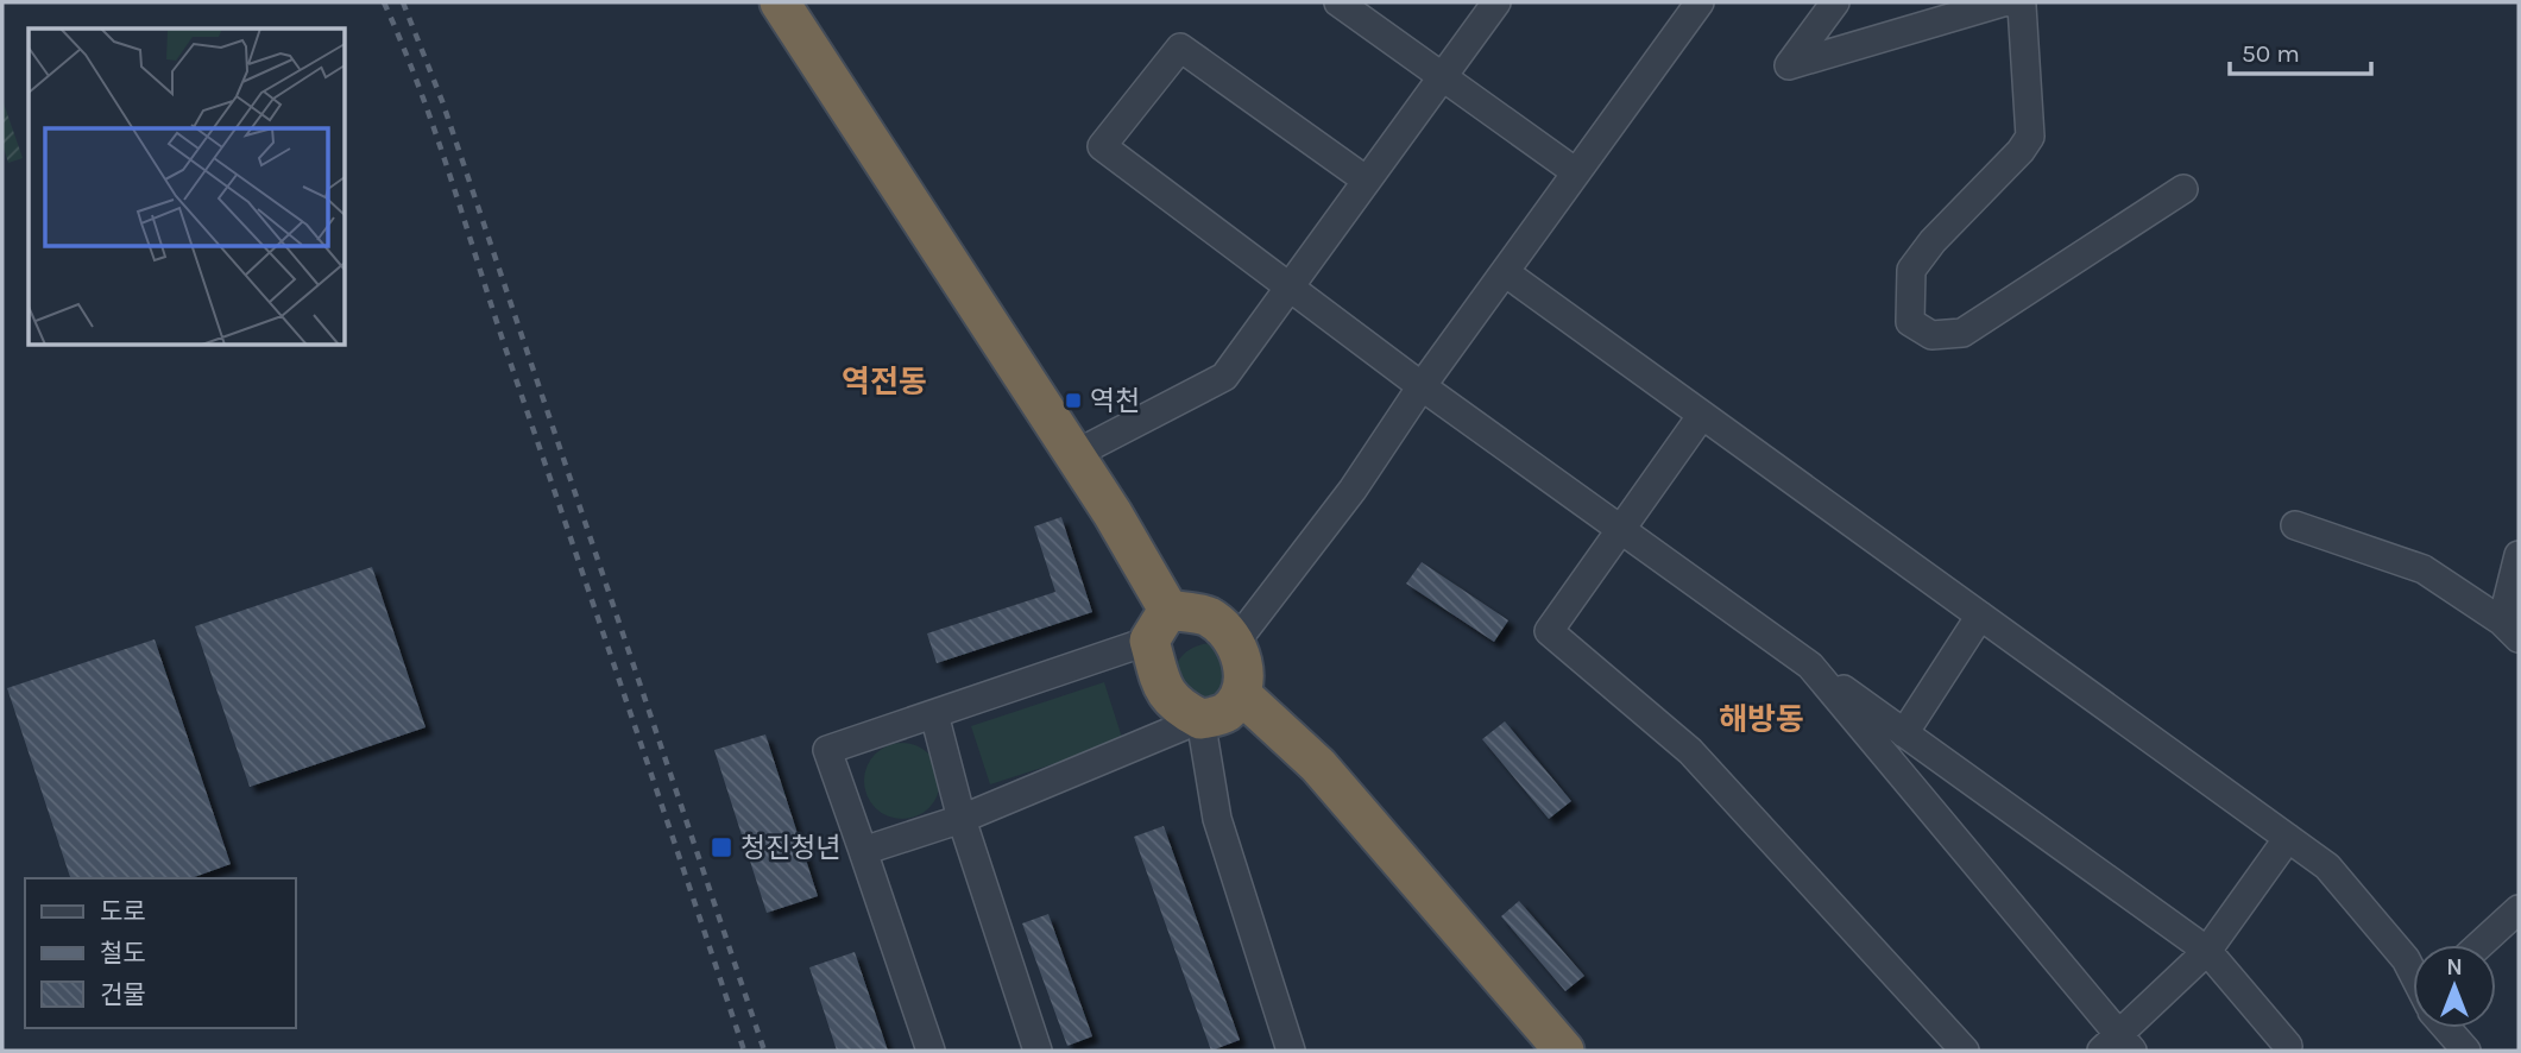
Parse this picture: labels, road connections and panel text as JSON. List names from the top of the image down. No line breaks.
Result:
{"districts":["역전동","해방동"],"places":{"transit":["역천","청진청년"]},"legend":["도로","철도","건물"],"scale_bar":"50 m","north":"top"}
